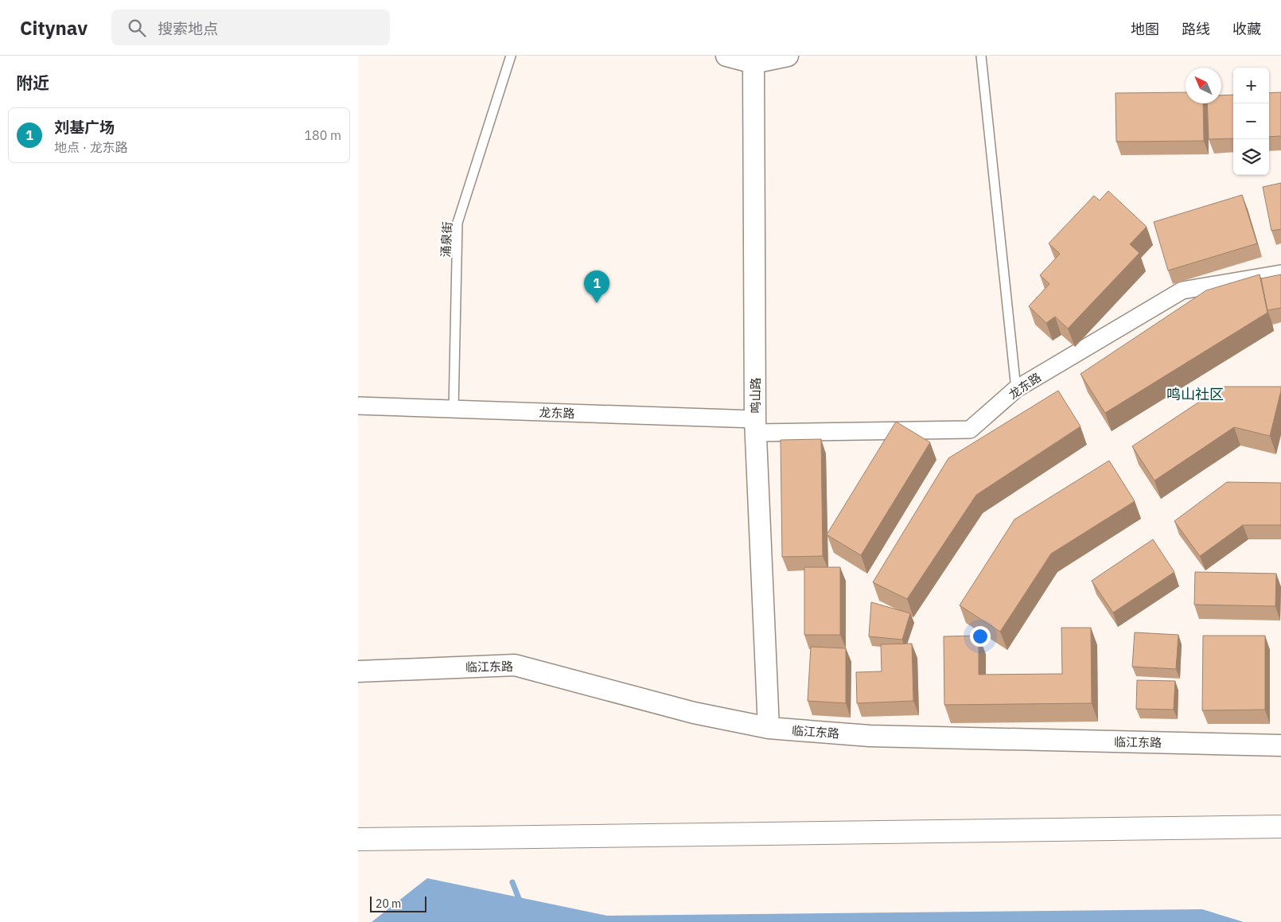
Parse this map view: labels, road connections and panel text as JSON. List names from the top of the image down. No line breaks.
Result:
{"streets":{"street":["龙东路","鸣山路","临江东路"],"lane":["涌泉街"]},"crossings":[["涌泉街","龙东路"],["龙东路","鸣山路"],["鸣山路","临江东路"]],"districts":["鸣山社区"],"scale_bar":"20 m","north":"top left","page":{"header":"Citynav","search":"搜索地点","nav":["地图","路线","收藏"],"heading":"附近","map_buttons":["+","−"],"list":[{"mark":"1","name":"刘基广场","note":"地点 · 龙东路","value":"180 m"}],"pins":"1","scale":"20 m"}}
